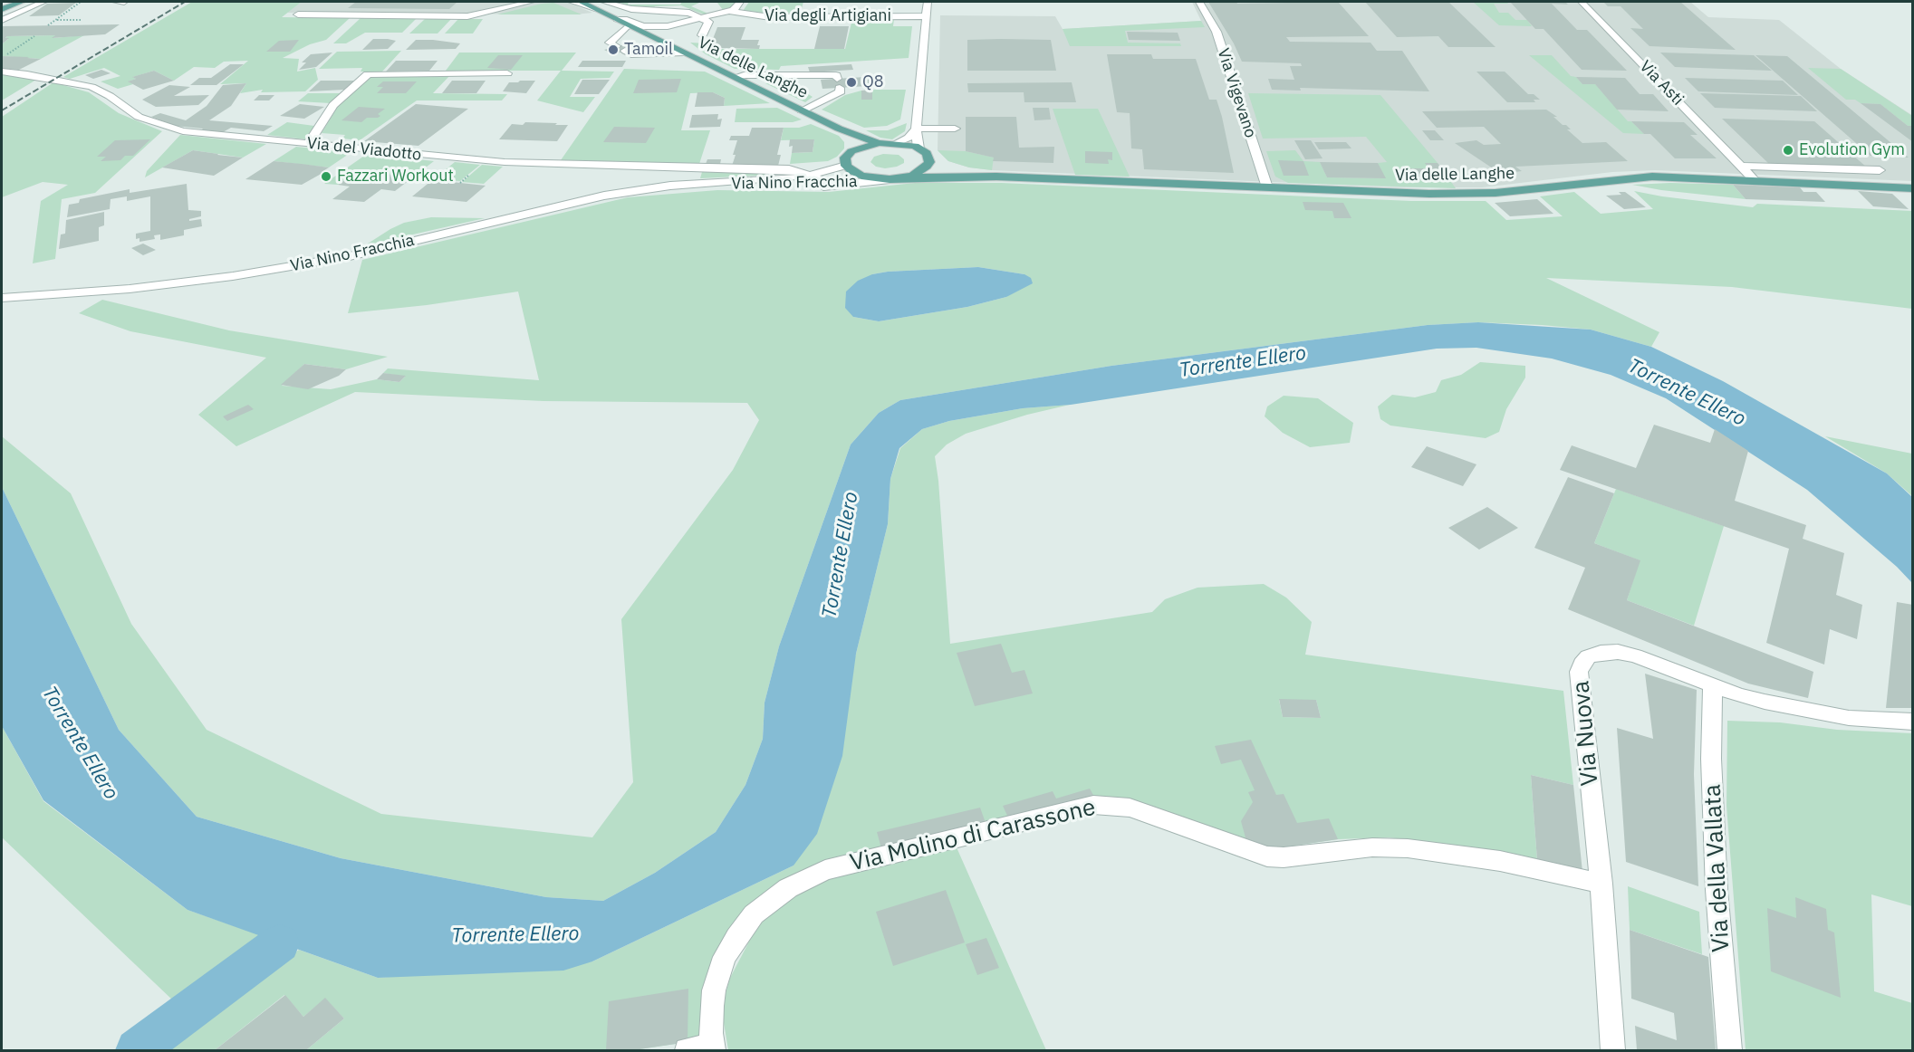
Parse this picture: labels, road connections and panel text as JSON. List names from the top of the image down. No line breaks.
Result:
{"streets":{"main road":["Via delle Langhe"],"street":["Via degli Artigiani","Via Asti","Via Vigevano","Via del Viadotto","Via Nino Fracchia","Via Nuova","Via Molino di Carassone","Via della Vallata"]},"crossings":[["Via degli Artigiani","Via delle Langhe"],["Via delle Langhe","Via Asti"],["Via delle Langhe","Via Vigevano"],["Via delle Langhe","Via Nino Fracchia"],["Via del Viadotto","Via Nino Fracchia"],["Via Nuova","Via Molino di Carassone"],["Via Nuova","Via della Vallata"]],"water":["Torrente Ellero"],"places":["Tamoil","Q8","Evolution Gym","Fazzari Workout"]}
